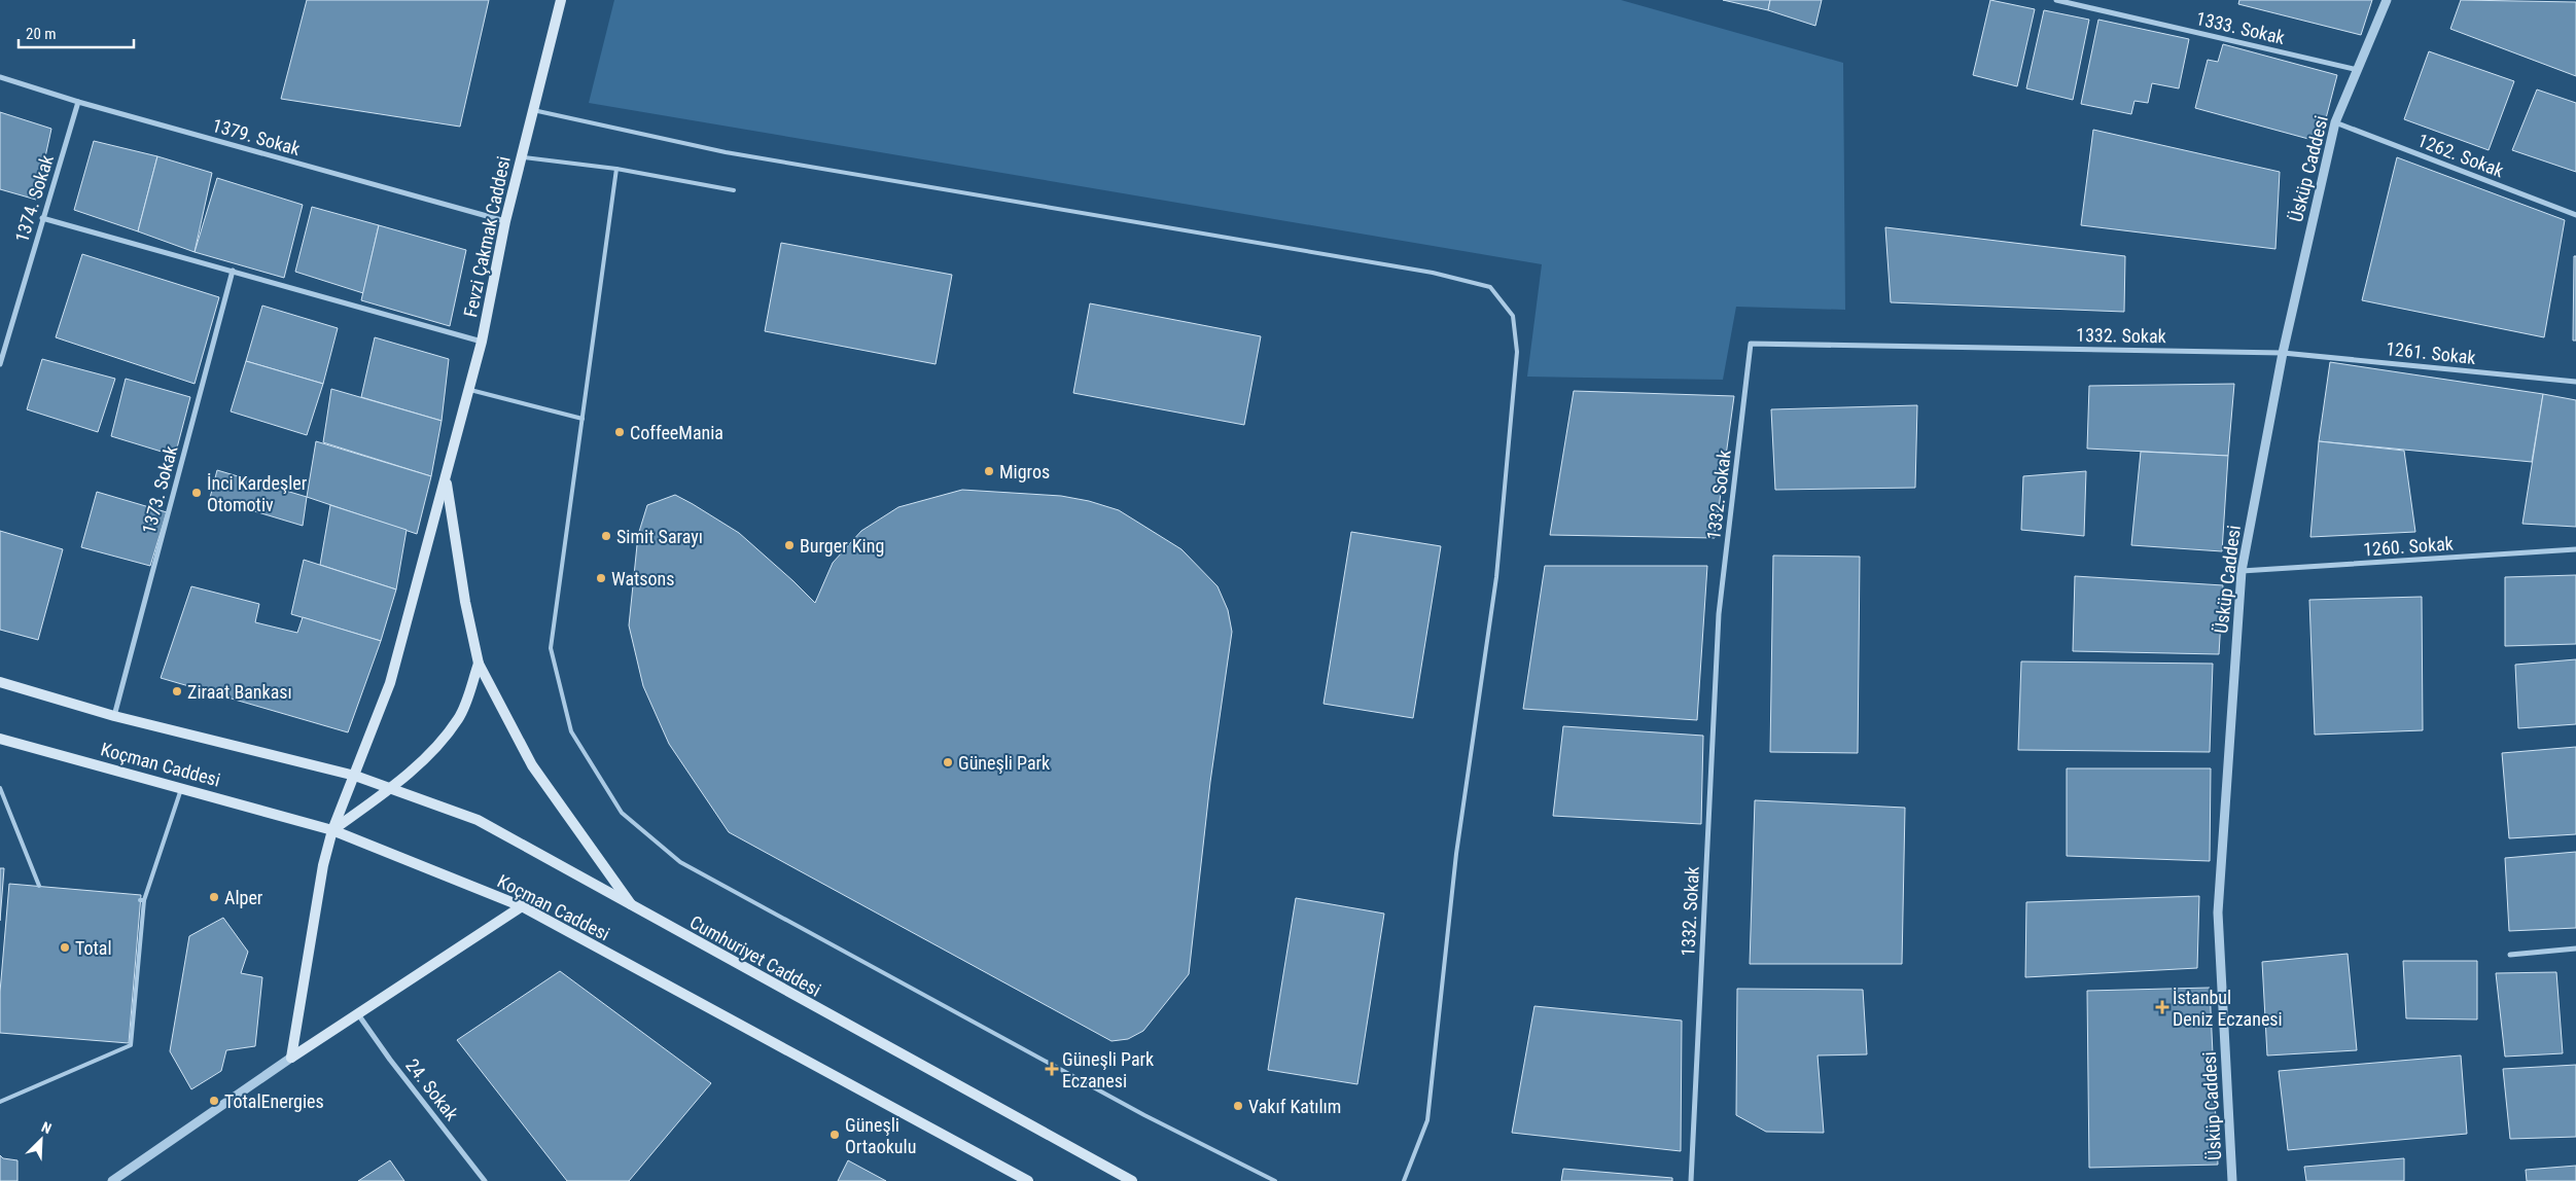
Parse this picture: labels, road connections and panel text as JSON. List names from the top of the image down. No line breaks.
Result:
{"streets":{"main road":["Fevzi Çakmak Caddesi","Koçman Caddesi","Cumhuriyet Caddesi"],"street":["1333. Sokak","1379. Sokak","1262. Sokak","Üsküp Caddesi","1374. Sokak","1332. Sokak","1261. Sokak","1373. Sokak","1260. Sokak","24. Sokak"]},"crossings":[["1333. Sokak","Üsküp Caddesi"],["1379. Sokak","1374. Sokak"],["1379. Sokak","Fevzi Çakmak Caddesi"],["1262. Sokak","Üsküp Caddesi"],["Üsküp Caddesi","1332. Sokak"],["Üsküp Caddesi","1261. Sokak"],["Üsküp Caddesi","1260. Sokak"],["Fevzi Çakmak Caddesi","Koçman Caddesi"],["Fevzi Çakmak Caddesi","Cumhuriyet Caddesi"],["1332. Sokak","1261. Sokak"],["1373. Sokak","Koçman Caddesi"],["Koçman Caddesi","Cumhuriyet Caddesi"]],"places":{"other":["CoffeeMania","Migros","İnci Kardeşler Otomotiv","Simit Sarayı","Burger King","Watsons","Ziraat Bankası","Güneşli Park","Alper","Total","TotalEnergies","Vakıf Katılım","Güneşli Ortaokulu"],"health":["İstanbul Deniz Eczanesi","Güneşli Park Eczanesi"]},"scale_bar":"20 m","north":"top right"}
